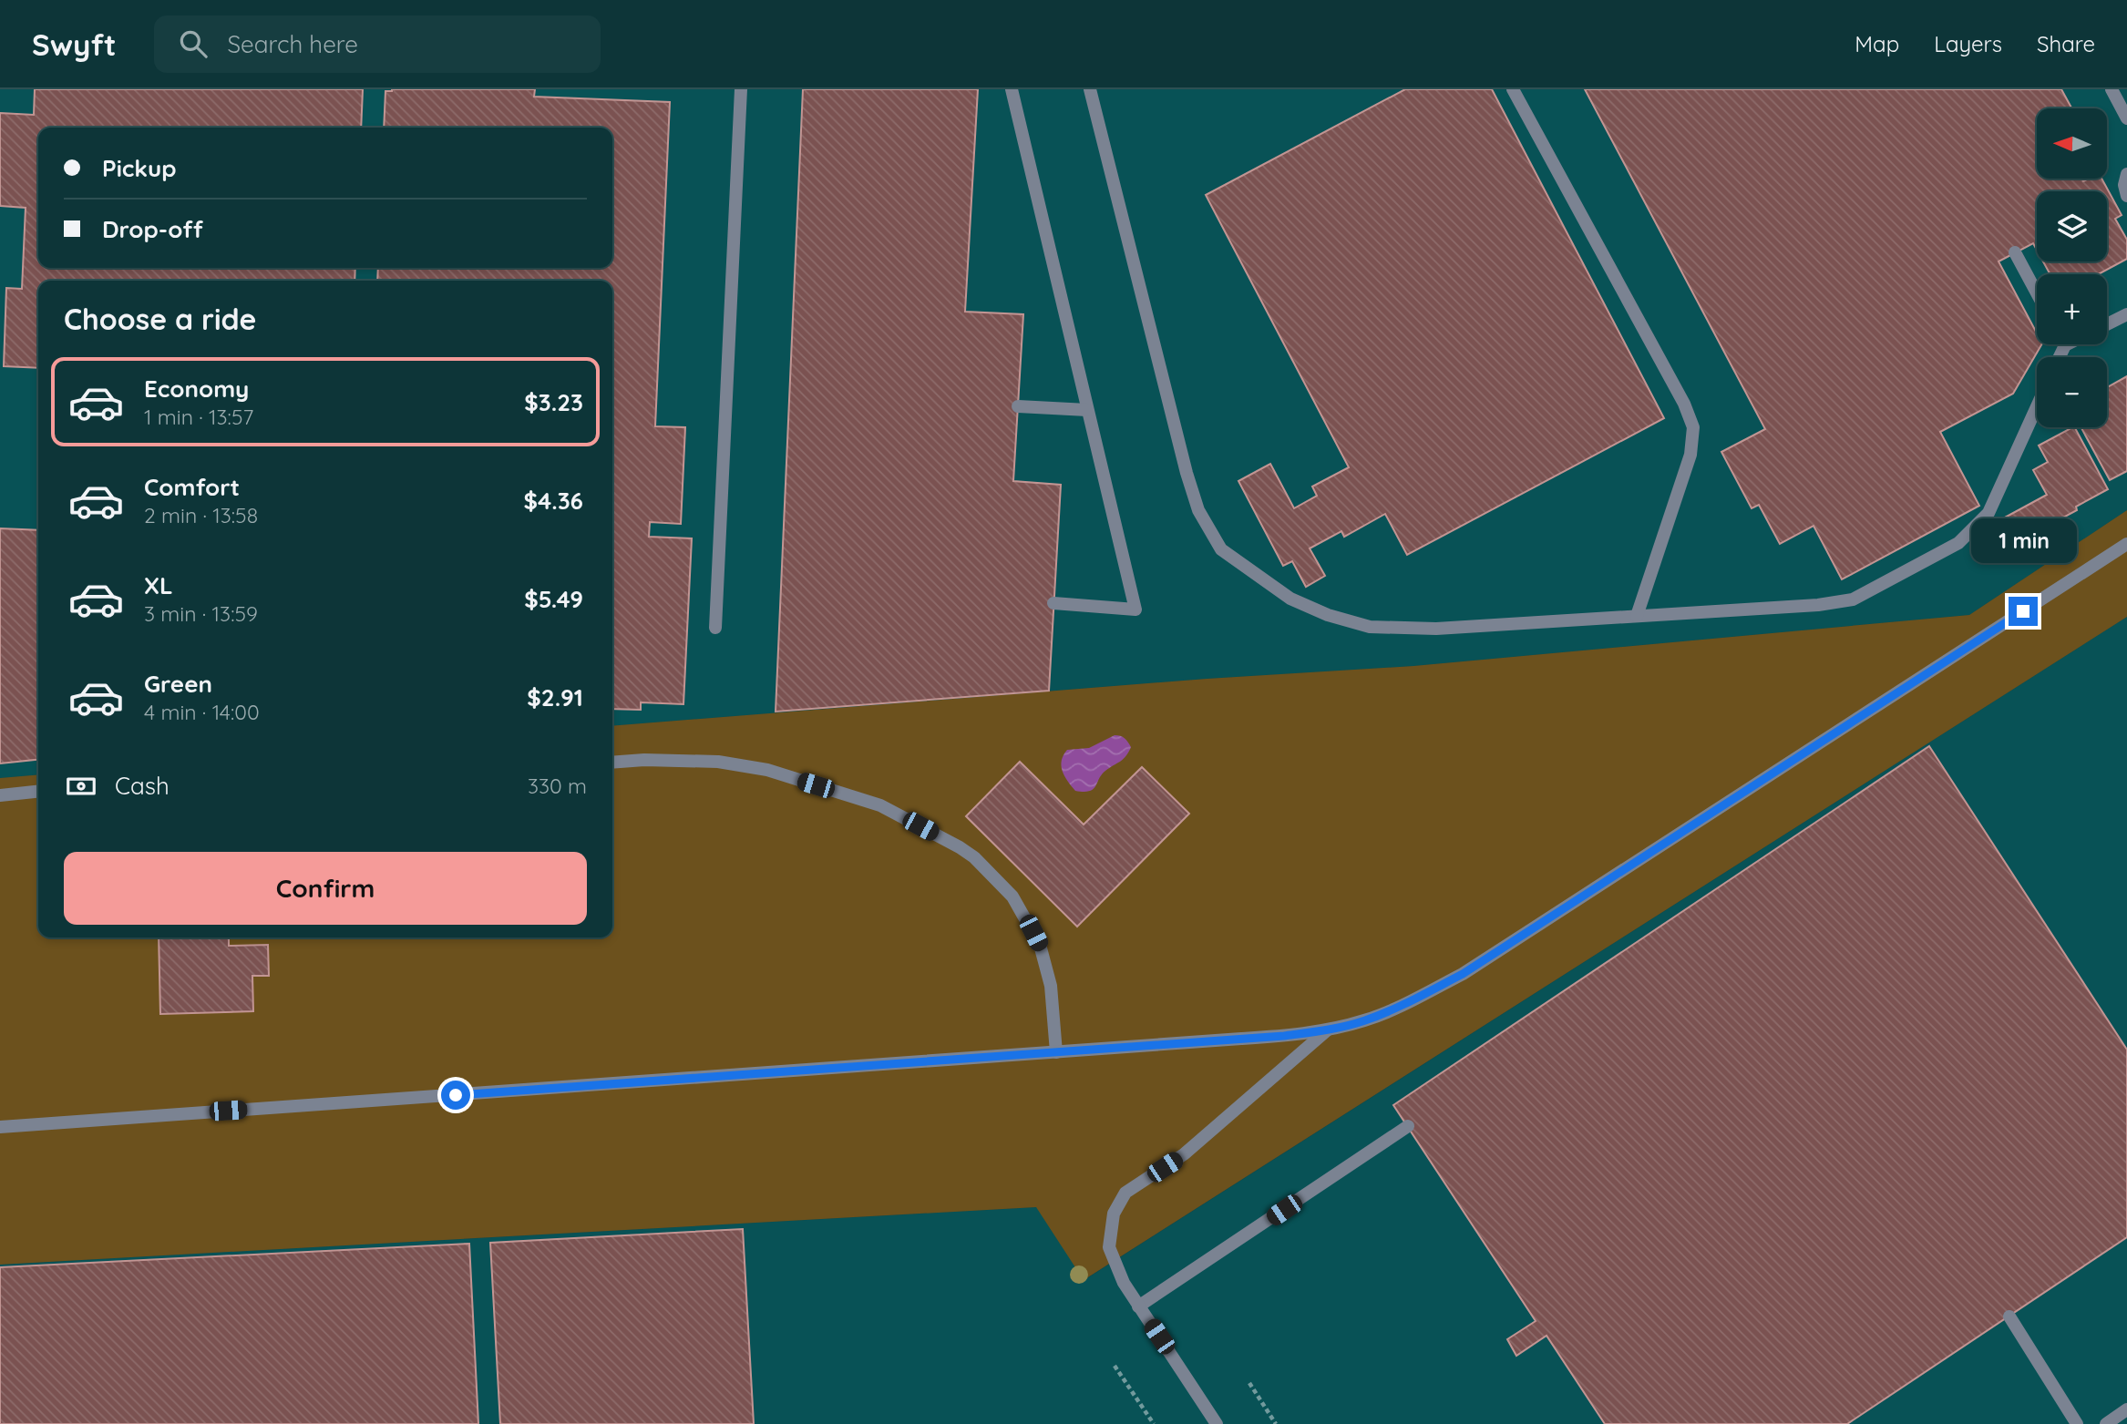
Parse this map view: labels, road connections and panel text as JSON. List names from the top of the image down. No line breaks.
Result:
{"north":"left","page":{"header":"Swyft","search":"Search here","nav":["Map","Layers","Share"],"map_buttons":["+","−"],"banner":["Pickup","Drop-off"],"heading":"Choose a ride","list":[{"name":"Economy","note":"1 min · 13:57","value":"$3.23"},{"name":"Comfort","note":"2 min · 13:58","value":"$4.36"},{"name":"XL","note":"3 min · 13:59","value":"$5.49"},{"name":"Green","note":"4 min · 14:00","value":"$2.91"}],"bubble":"1 min","pay":["Cash","330 m"],"buttons":"Confirm"}}
